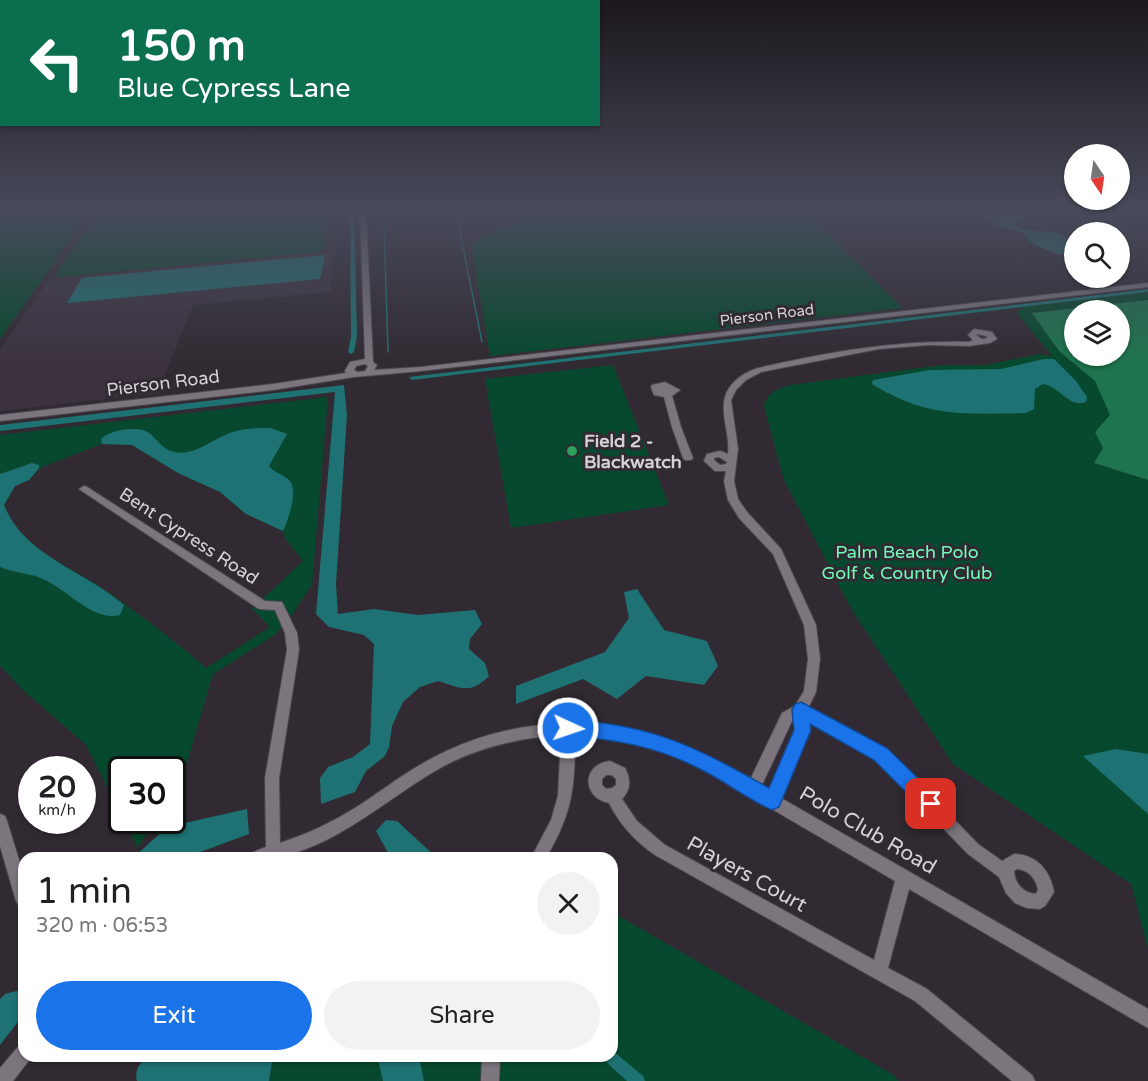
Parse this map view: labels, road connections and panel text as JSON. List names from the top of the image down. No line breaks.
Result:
{"streets":{"street":["Pierson Road","Bent Cypress Road","Polo Club Road","Players Court"]},"crossings":[["Bent Cypress Road","Polo Club Road"]],"parks":["Palm Beach Polo Golf & Country Club"],"places":["Field 2 - Blackwatch"],"north":"bottom","page":{"turn":["150 m","Blue Cypress Lane"],"speed":"20 km/h","limit":"30","heading":["1 min","320 m · 06:53"],"buttons":["Exit","Share"]}}
